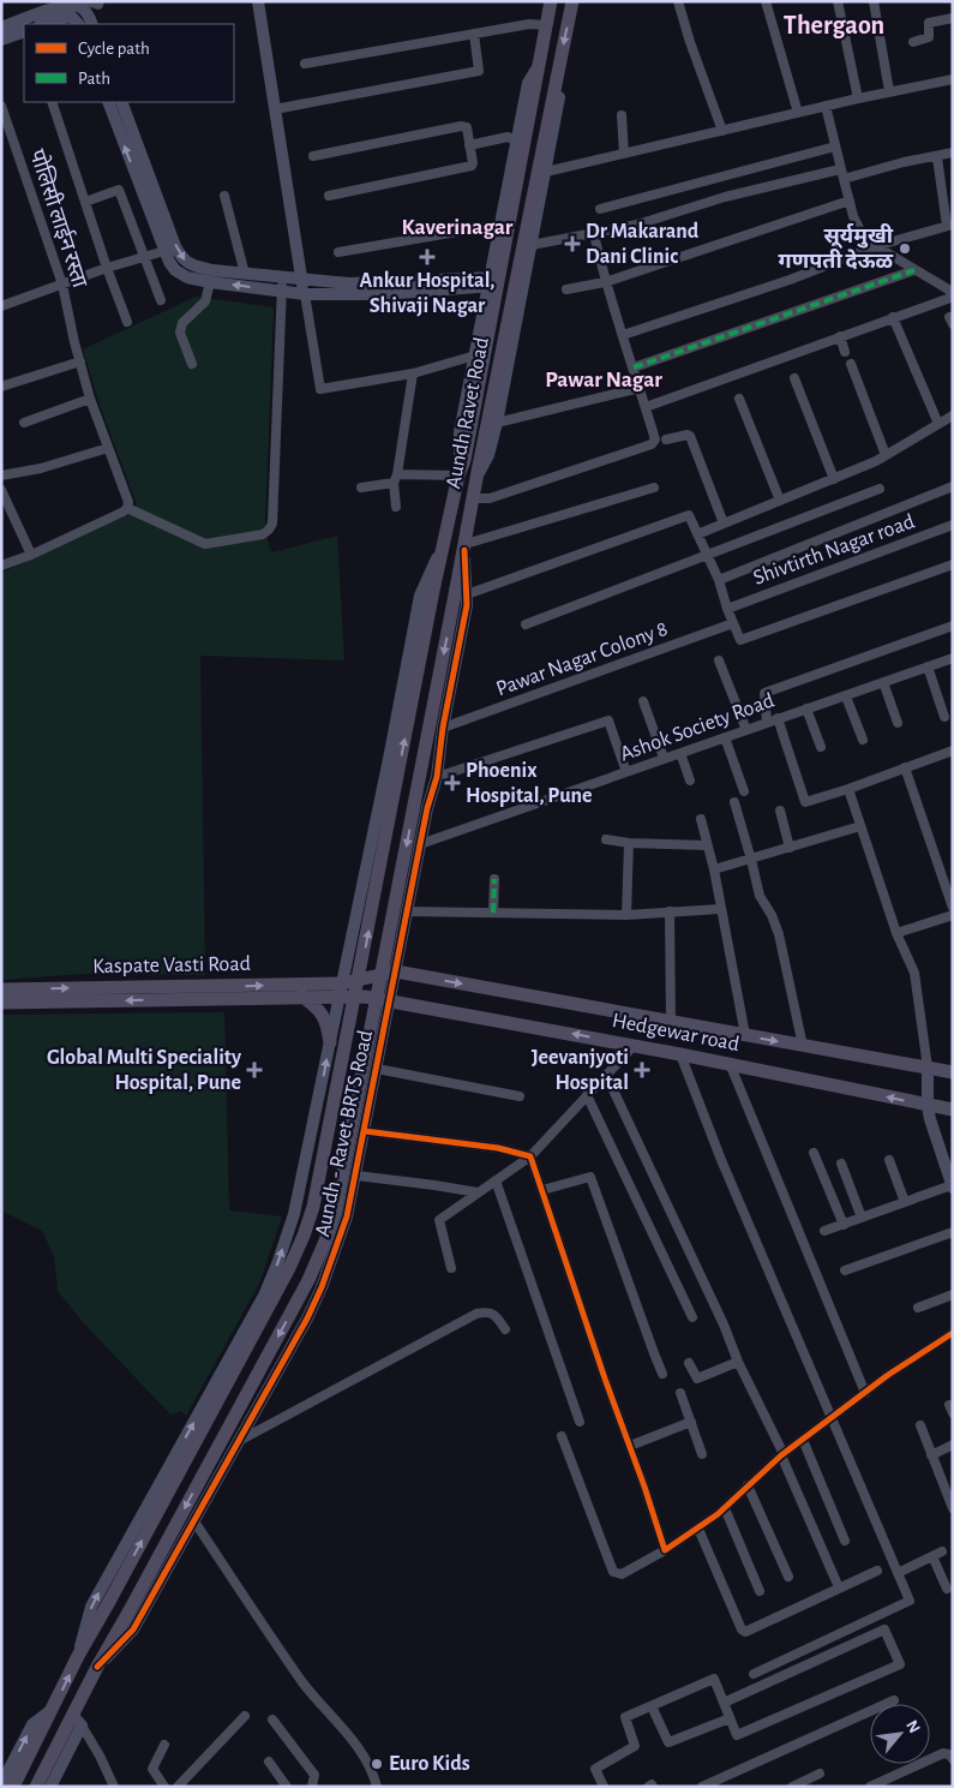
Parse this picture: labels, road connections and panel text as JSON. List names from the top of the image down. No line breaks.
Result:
{"streets":{"main road":["Aundh Ravet Road","Kaspate Vasti Road","Hedgewar road"],"street":["पोलिसी लाईन रस्ता","Shivtirth Nagar road","Pawar Nagar Colony 8","Ashok Society Road","Aundh - Ravet BRTS Road"]},"crossings":[["Aundh Ravet Road","Aundh - Ravet BRTS Road"],["Pawar Nagar Colony 8","Aundh - Ravet BRTS Road"],["Ashok Society Road","Aundh - Ravet BRTS Road"],["Kaspate Vasti Road","Hedgewar road"],["Kaspate Vasti Road","Aundh - Ravet BRTS Road"],["Hedgewar road","Aundh - Ravet BRTS Road"]],"districts":["Thergaon","Kaverinagar","Pawar Nagar"],"places":{"health":["Dr Makarand Dani Clinic","Ankur Hospital, Shivaji Nagar","Phoenix Hospital, Pune","Global Multi Speciality Hospital, Pune","Jeevanjyoti Hospital"],"other":["सूर्यमुखी गणपती देऊळ","Euro Kids"]},"legend":["Cycle path","Path"],"north":"top right"}
